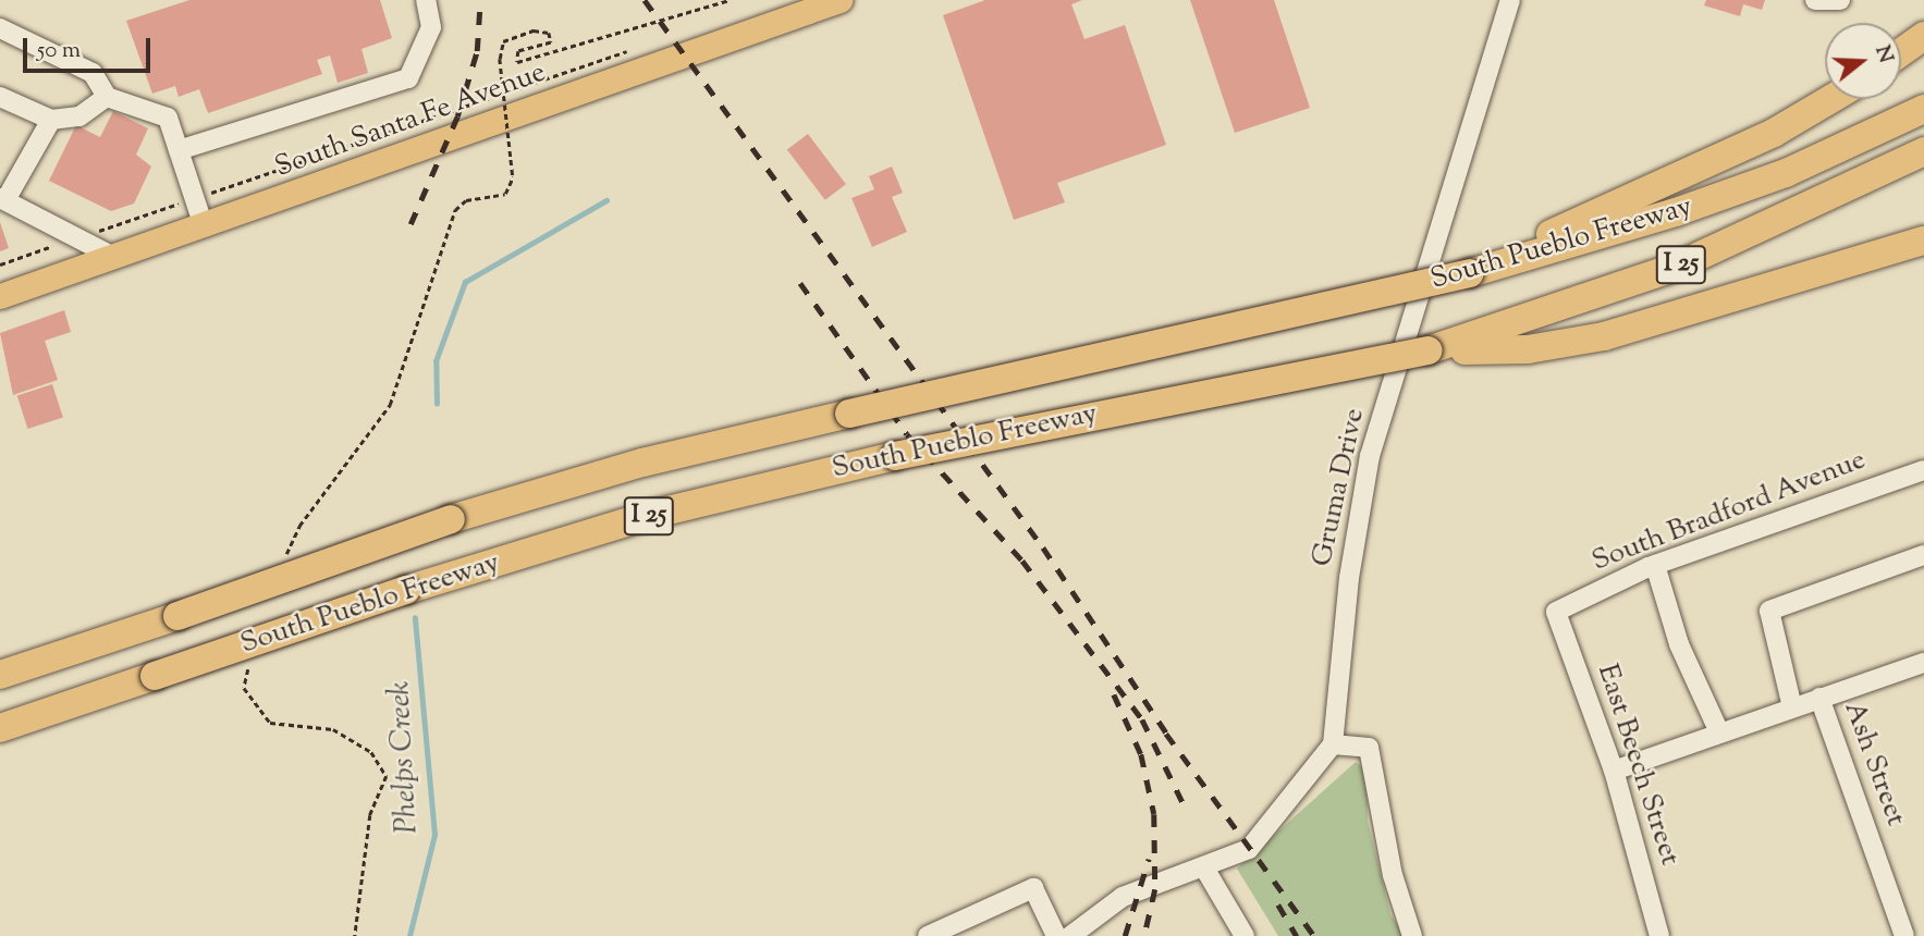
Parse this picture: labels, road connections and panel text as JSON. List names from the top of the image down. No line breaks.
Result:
{"streets":{"highway":["South Pueblo Freeway","I 25"],"main road":["South Santa Fe Avenue"],"street":["Gruma Drive","South Bradford Avenue","Ash Street","East Beech Street"]},"crossings":[["South Bradford Avenue","East Beech Street"]],"water":["Phelps Creek"],"scale_bar":"50 m","north":"right"}
